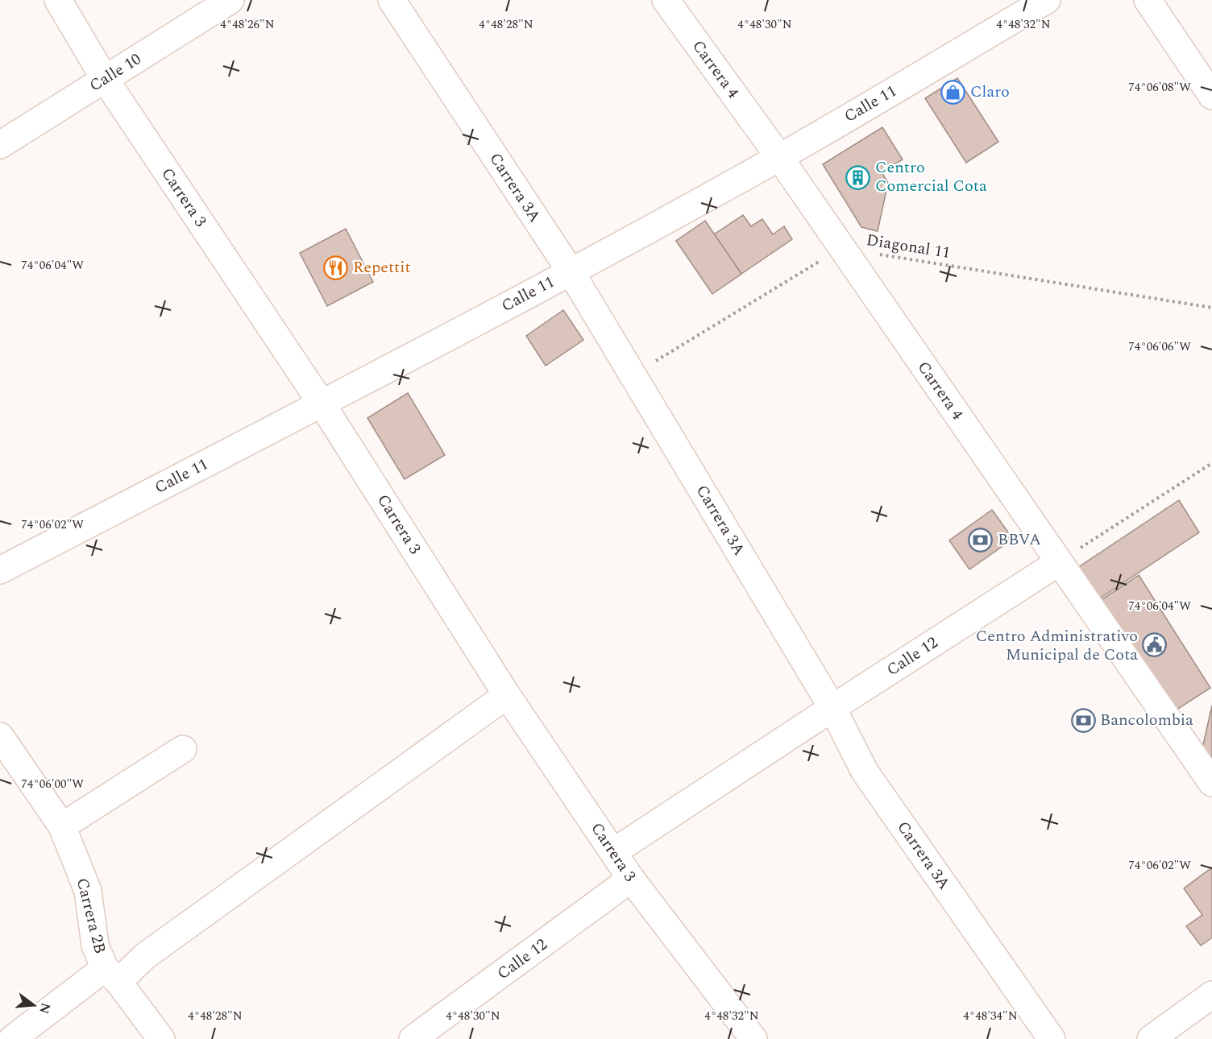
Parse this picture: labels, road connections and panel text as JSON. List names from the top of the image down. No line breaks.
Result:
{"streets":{"street":["Carrera 4","Calle 10","Calle 11","Carrera 3A","Carrera 3","Calle 12","Carrera 2B"],"path":["Diagonal 11"]},"crossings":[["Carrera 4","Calle 11"],["Carrera 4","Diagonal 11"],["Carrera 4","Calle 12"],["Calle 10","Carrera 3"],["Calle 11","Carrera 3A"],["Calle 11","Carrera 3"],["Carrera 3A","Diagonal 11"],["Carrera 3A","Calle 12"],["Carrera 3","Calle 12"]],"places":{"shop":["Claro"],"building":["Centro Comercial Cota"],"restaurant":["Repettit"],"bank":["BBVA","Bancolombia"],"public building":["Centro Administrativo Municipal de Cota"]},"north":"right","coordinates":["4°48'26\"N","4°48'28\"N","4°48'30\"N","4°48'32\"N","74°06'08\"W","74°06'04\"W","74°06'06\"W","74°06'02\"W","74°06'00\"W","4°48'34\"N"]}
